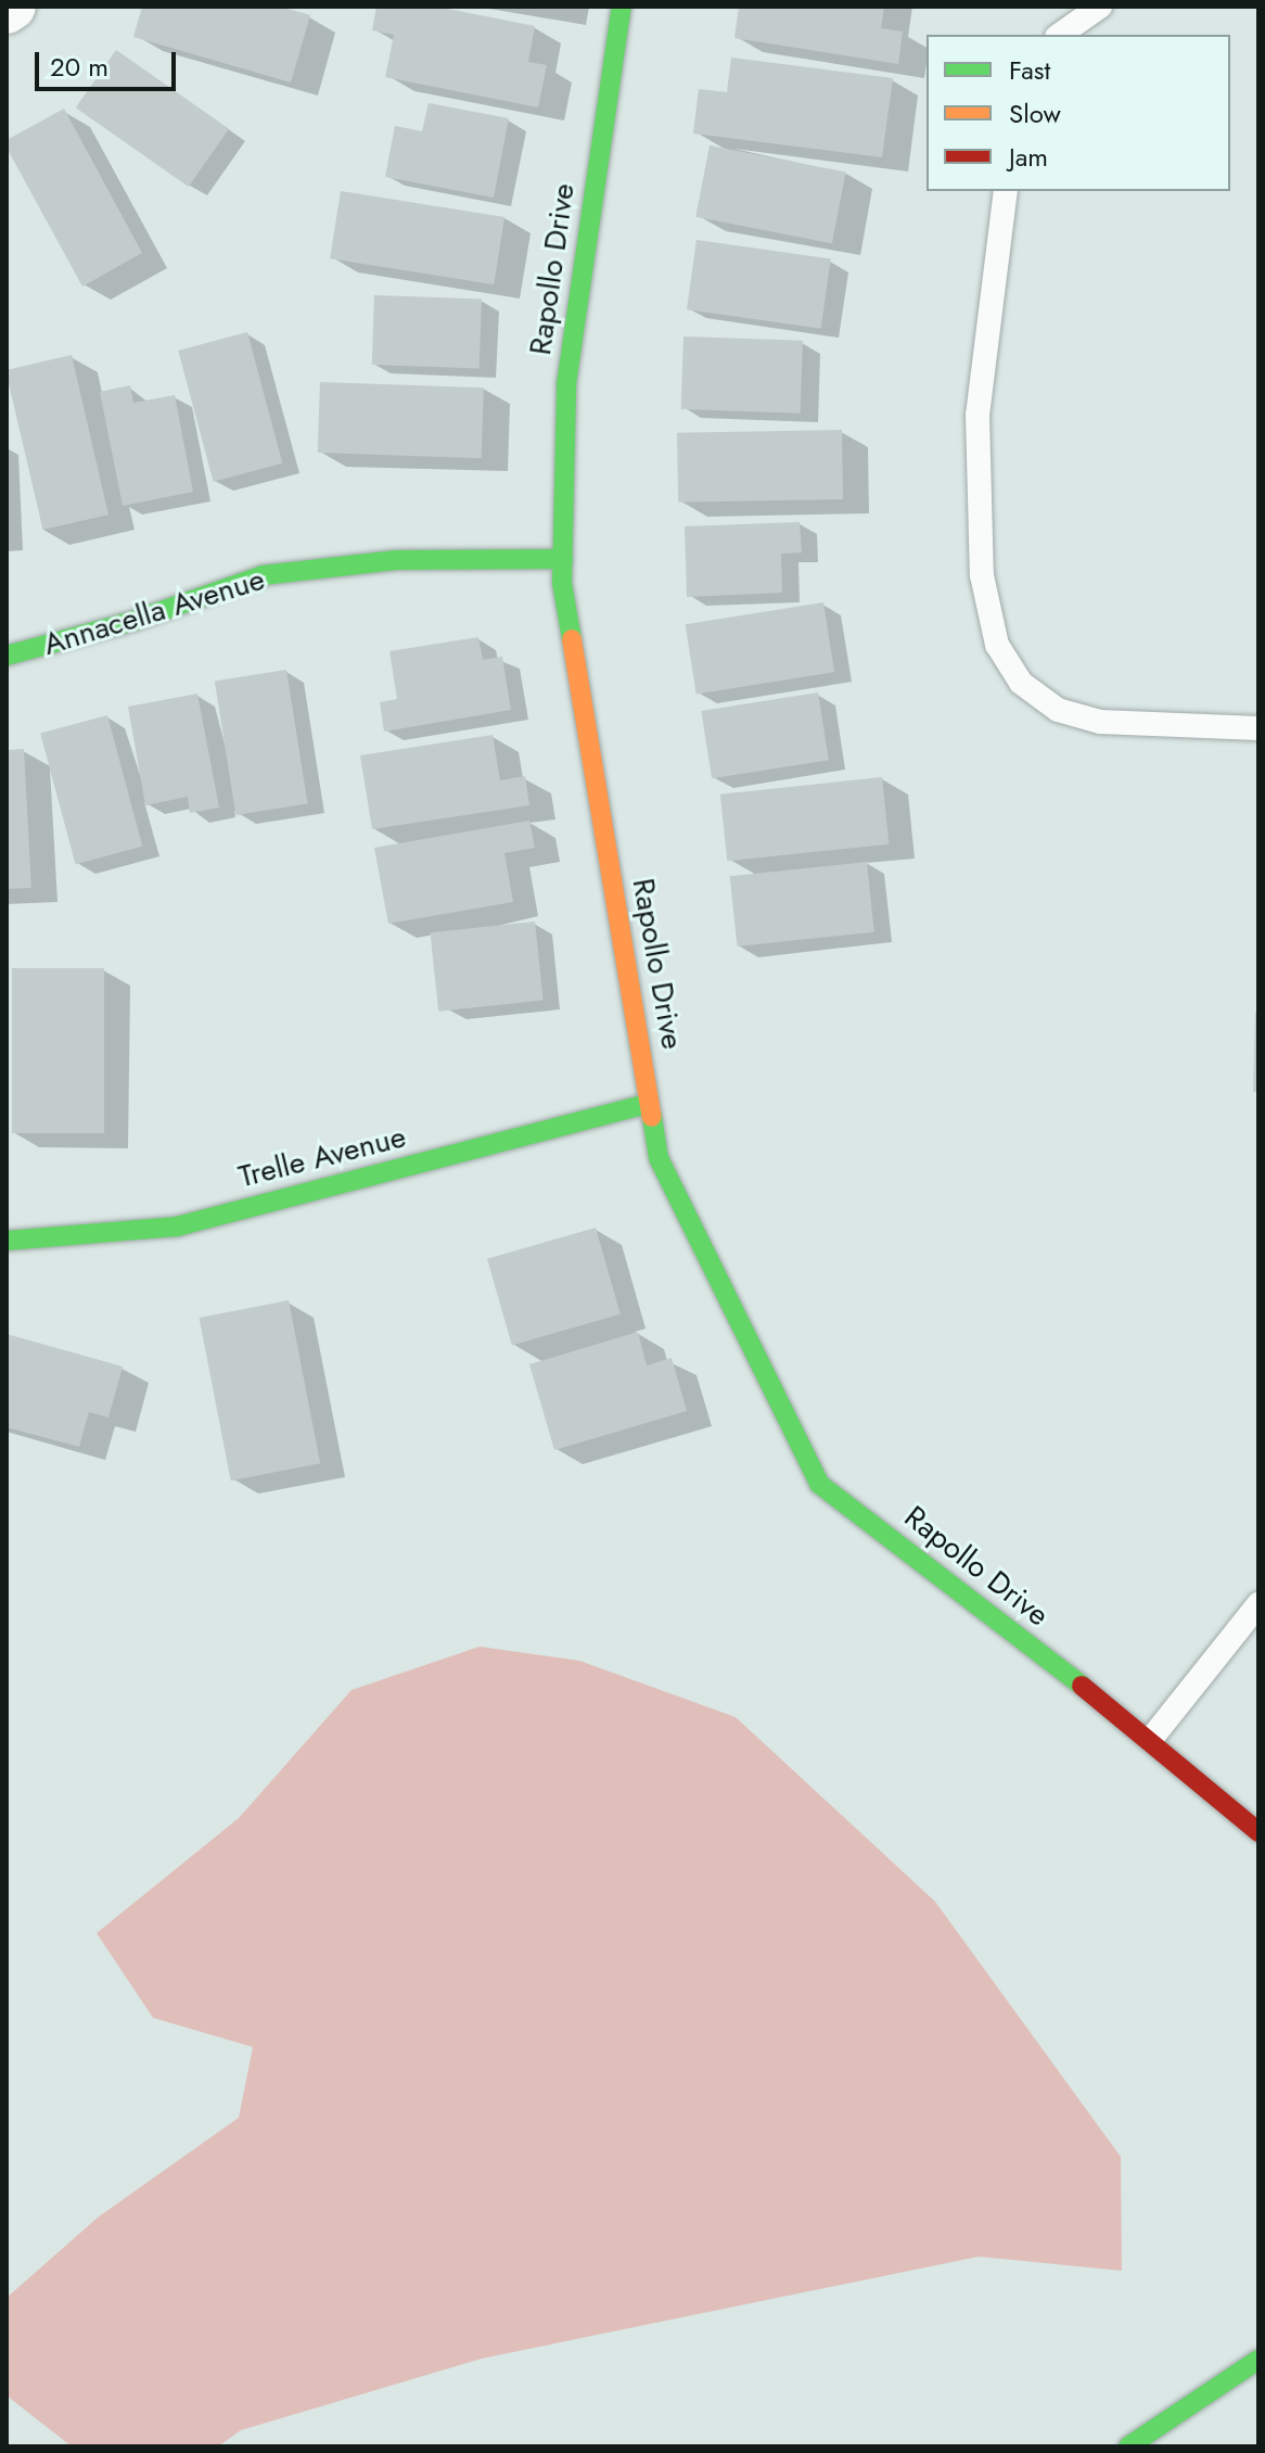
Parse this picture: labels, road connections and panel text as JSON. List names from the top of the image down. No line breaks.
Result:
{"streets":{"street":["Rapollo Drive","Annacella Avenue","Trelle Avenue"]},"crossings":[["Rapollo Drive","Annacella Avenue"],["Rapollo Drive","Trelle Avenue"]],"legend":["Fast","Slow","Jam"],"scale_bar":"20 m"}
